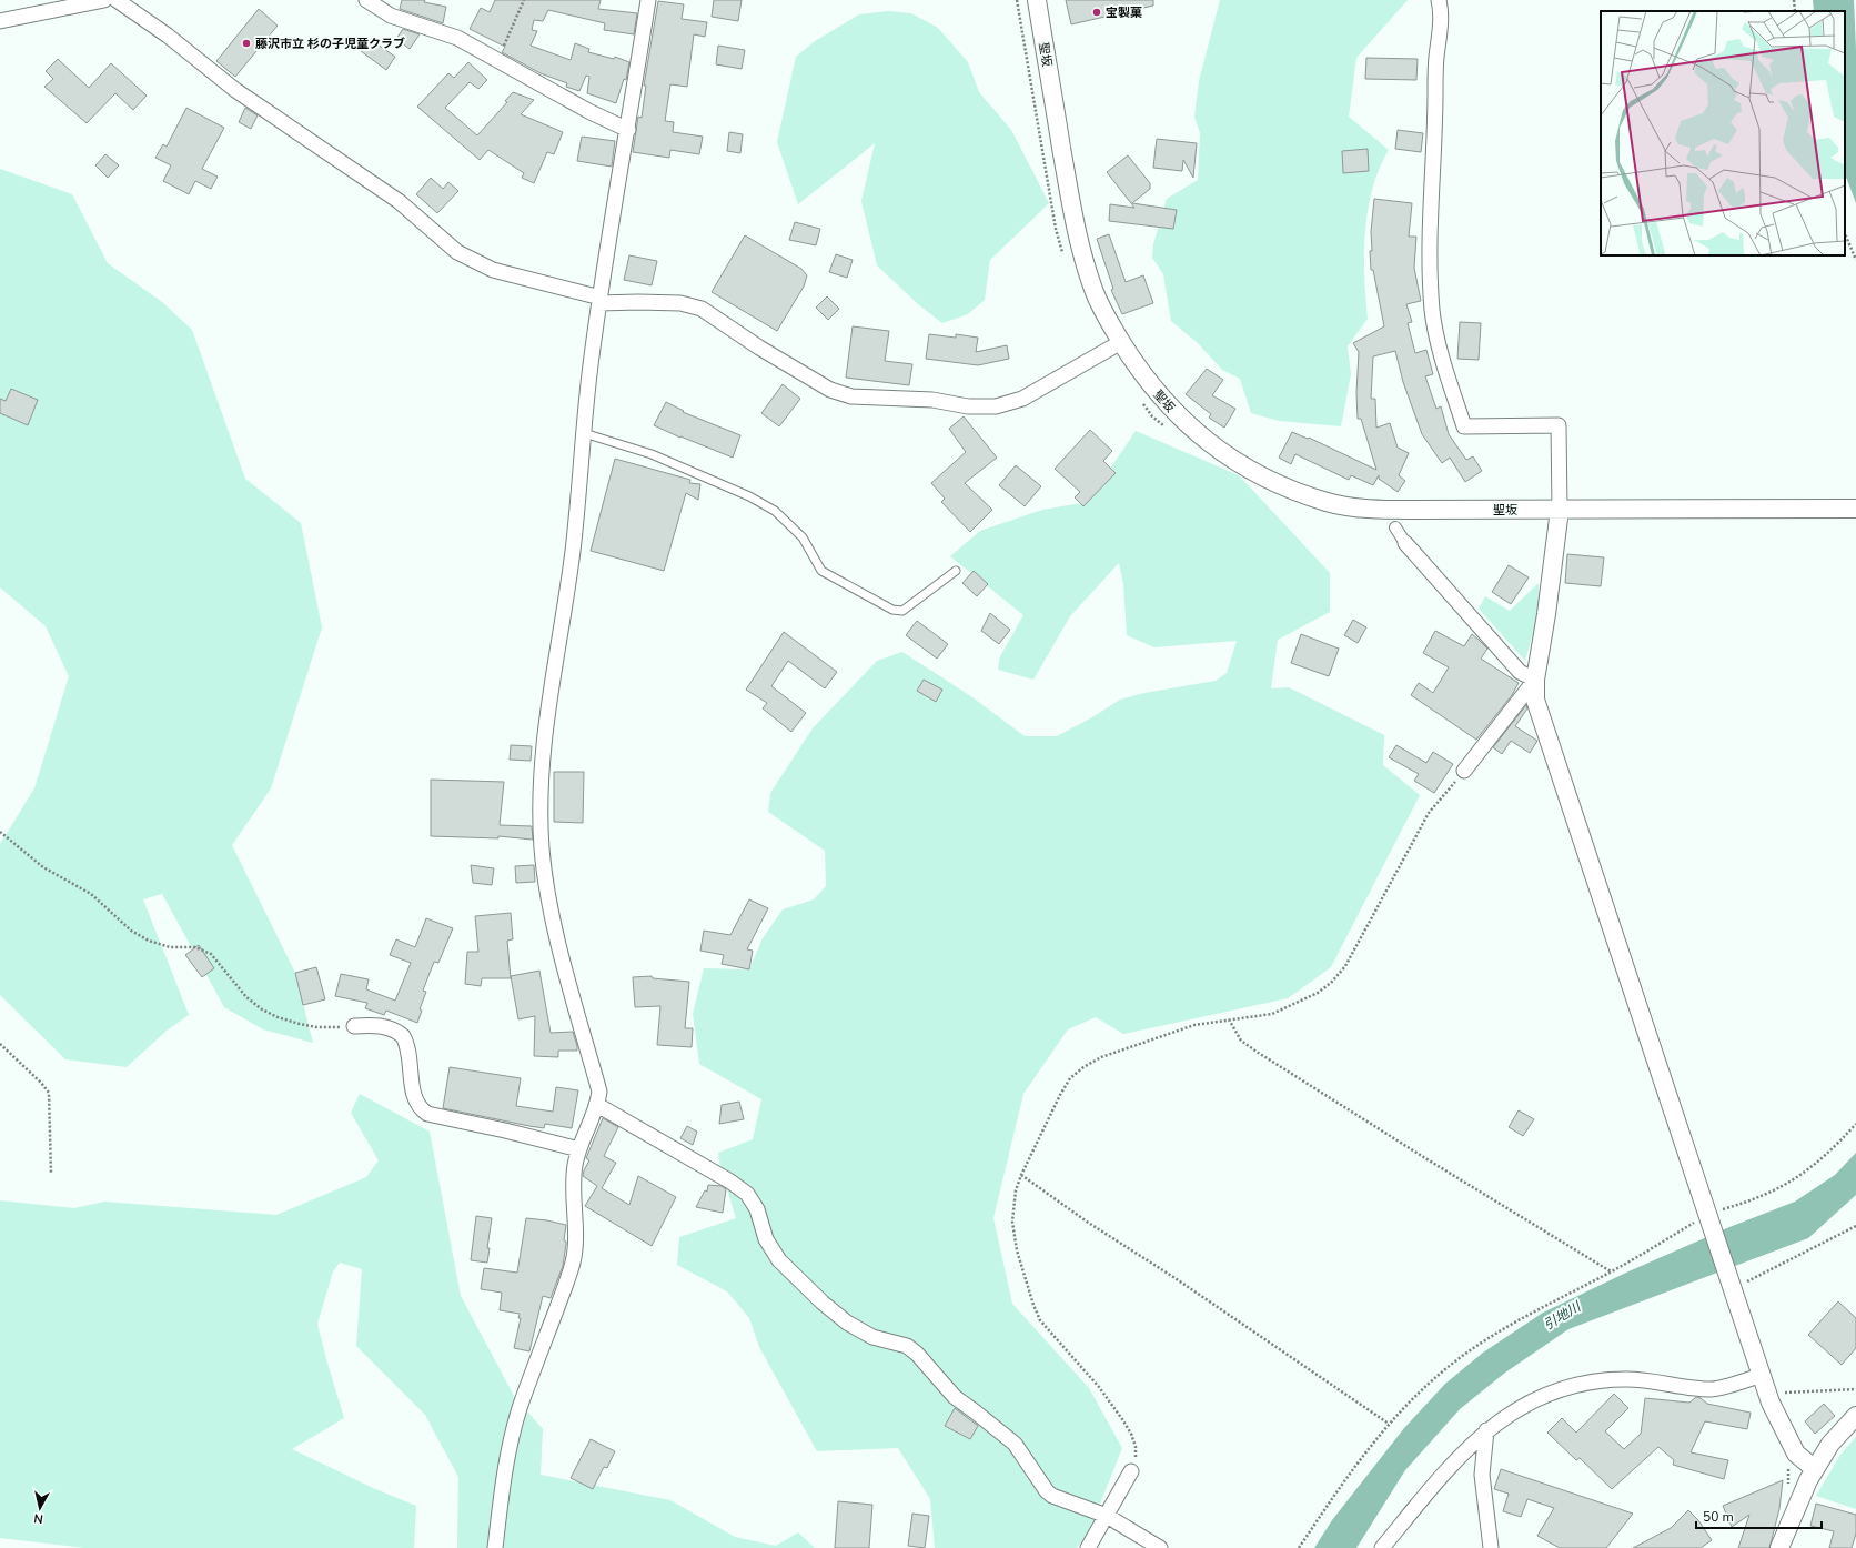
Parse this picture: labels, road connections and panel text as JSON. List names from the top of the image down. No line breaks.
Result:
{"streets":{"street":["聖坂"]},"water":["引地川"],"places":["宝製菓","藤沢市立 杉の子児童クラブ"],"scale_bar":"50 m","north":"bottom"}
